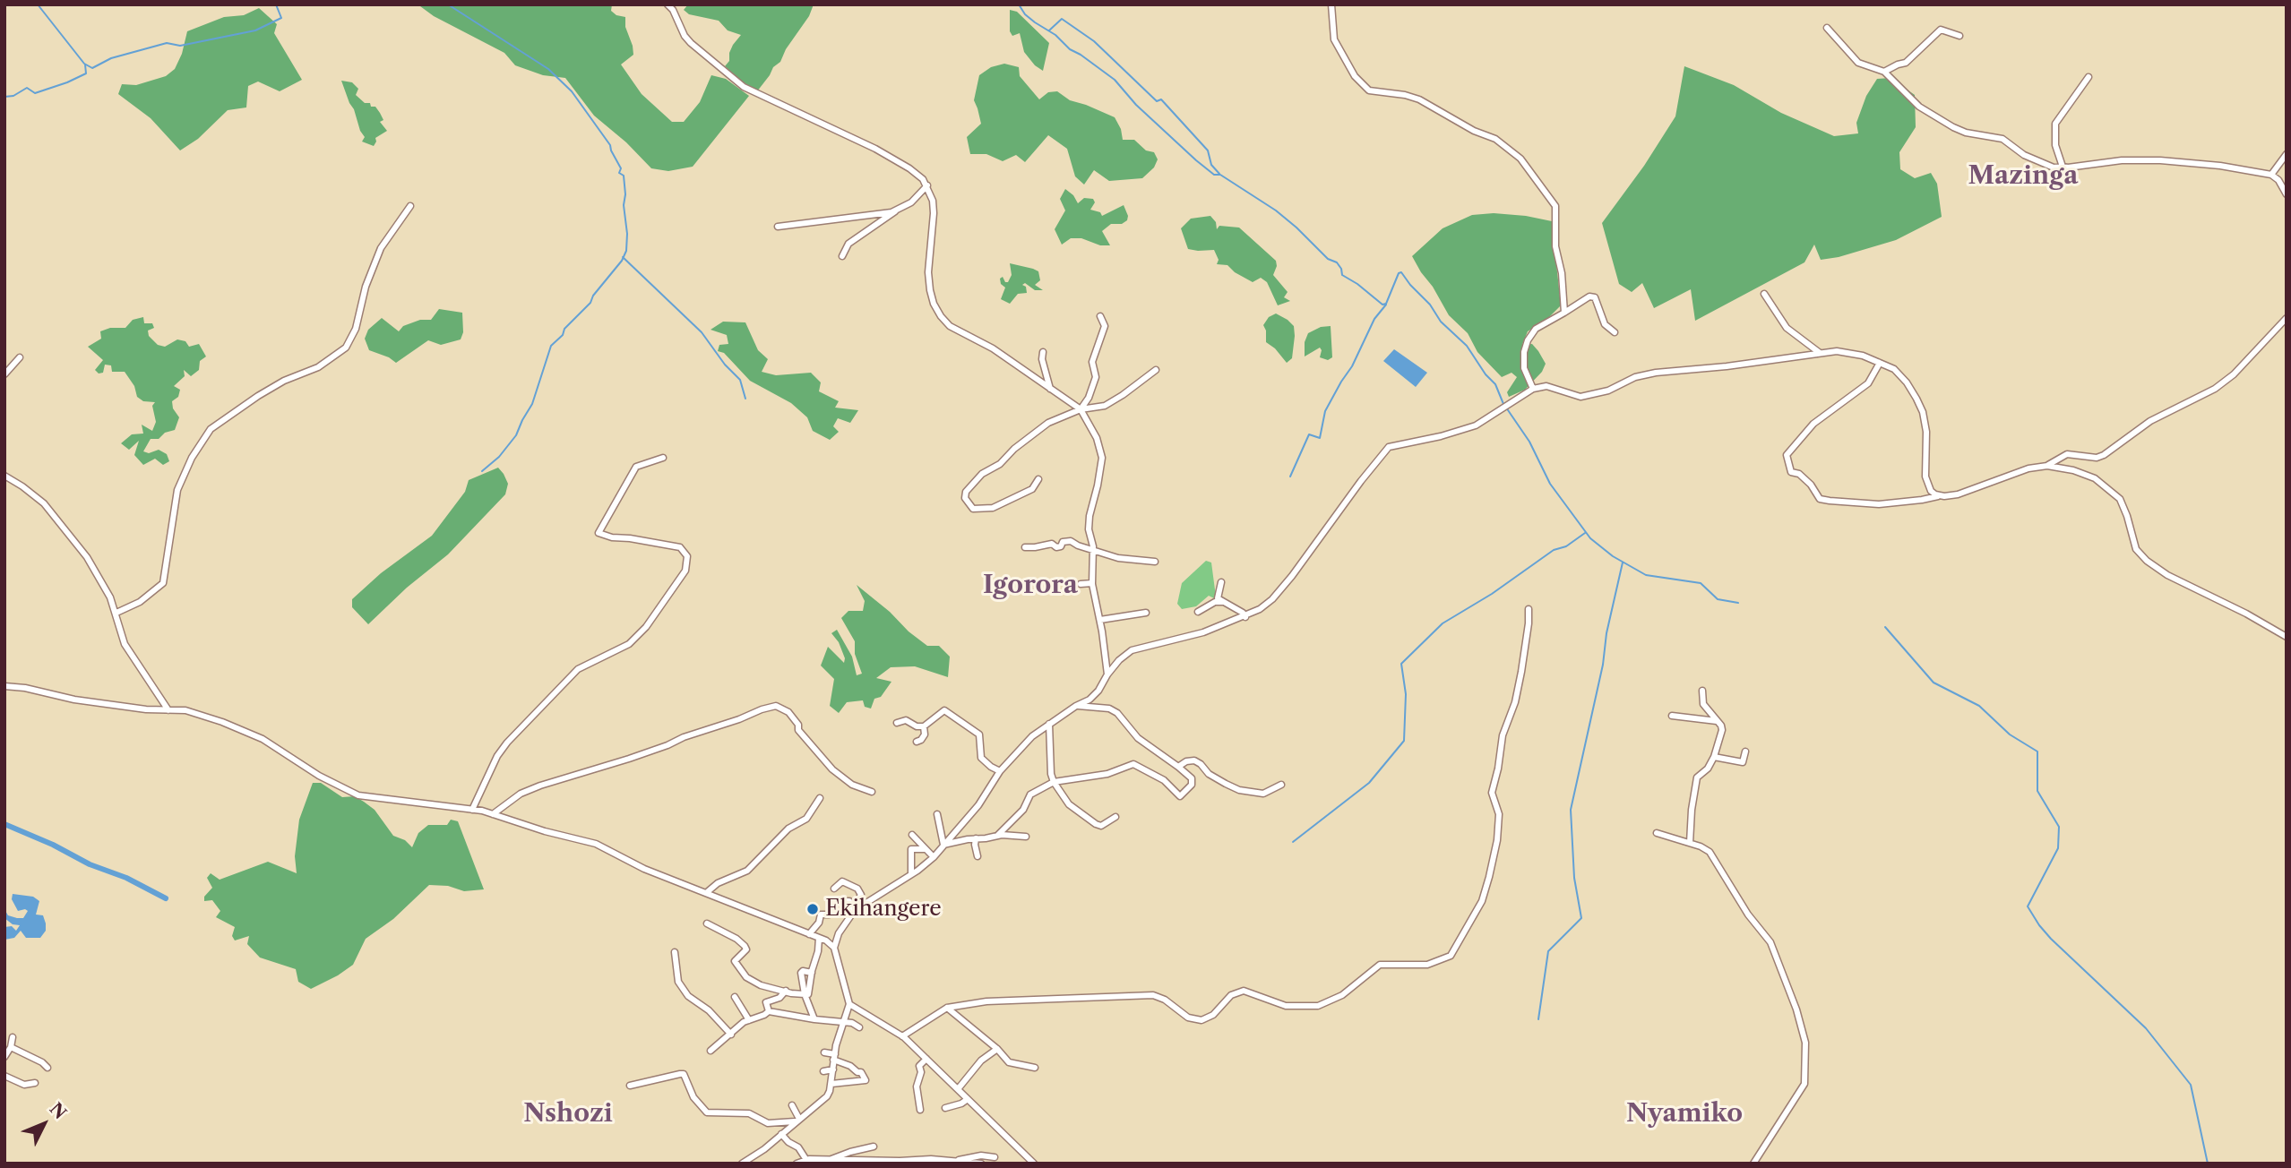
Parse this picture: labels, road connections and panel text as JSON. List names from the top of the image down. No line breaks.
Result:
{"districts":["Mazinga","Igorora","Nshozi","Nyamiko"],"places":["Ekihangere"],"north":"top right"}
